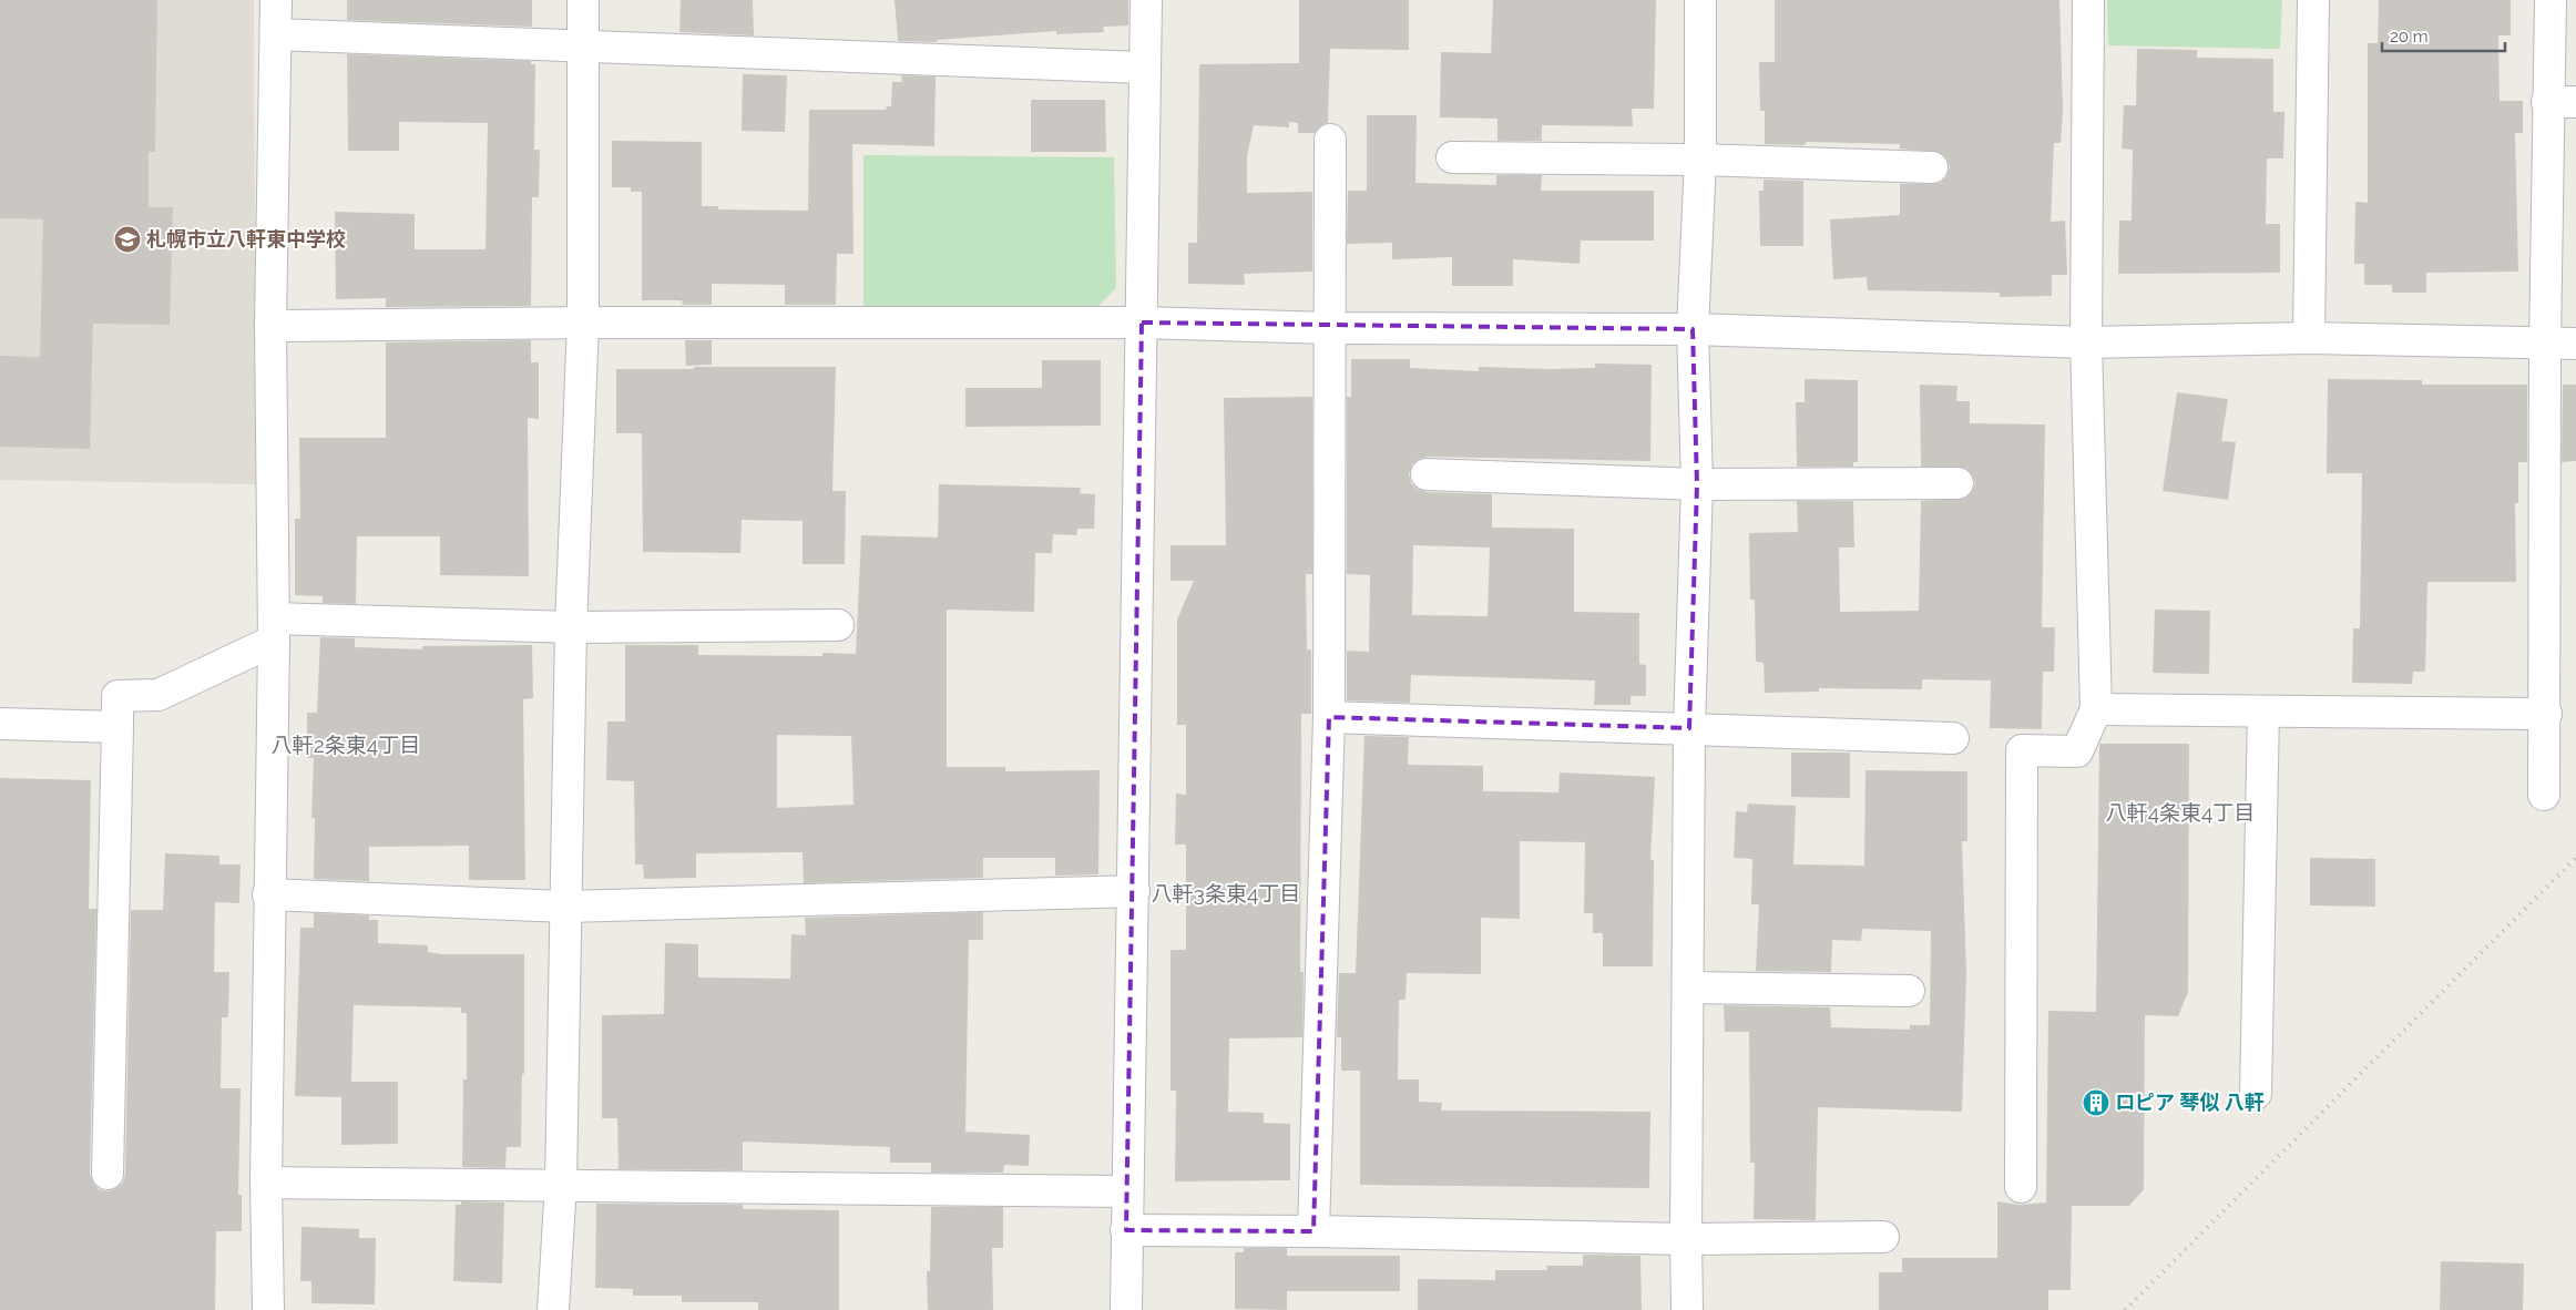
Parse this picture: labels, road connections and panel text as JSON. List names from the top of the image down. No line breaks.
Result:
{"districts":["八軒2条東4丁目","八軒4条東4丁目","八軒3条東4丁目"],"places":{"school or university":["札幌市立八軒東中学校"],"building":["ロピア 琴似 八軒"]},"scale_bar":"20 m"}
